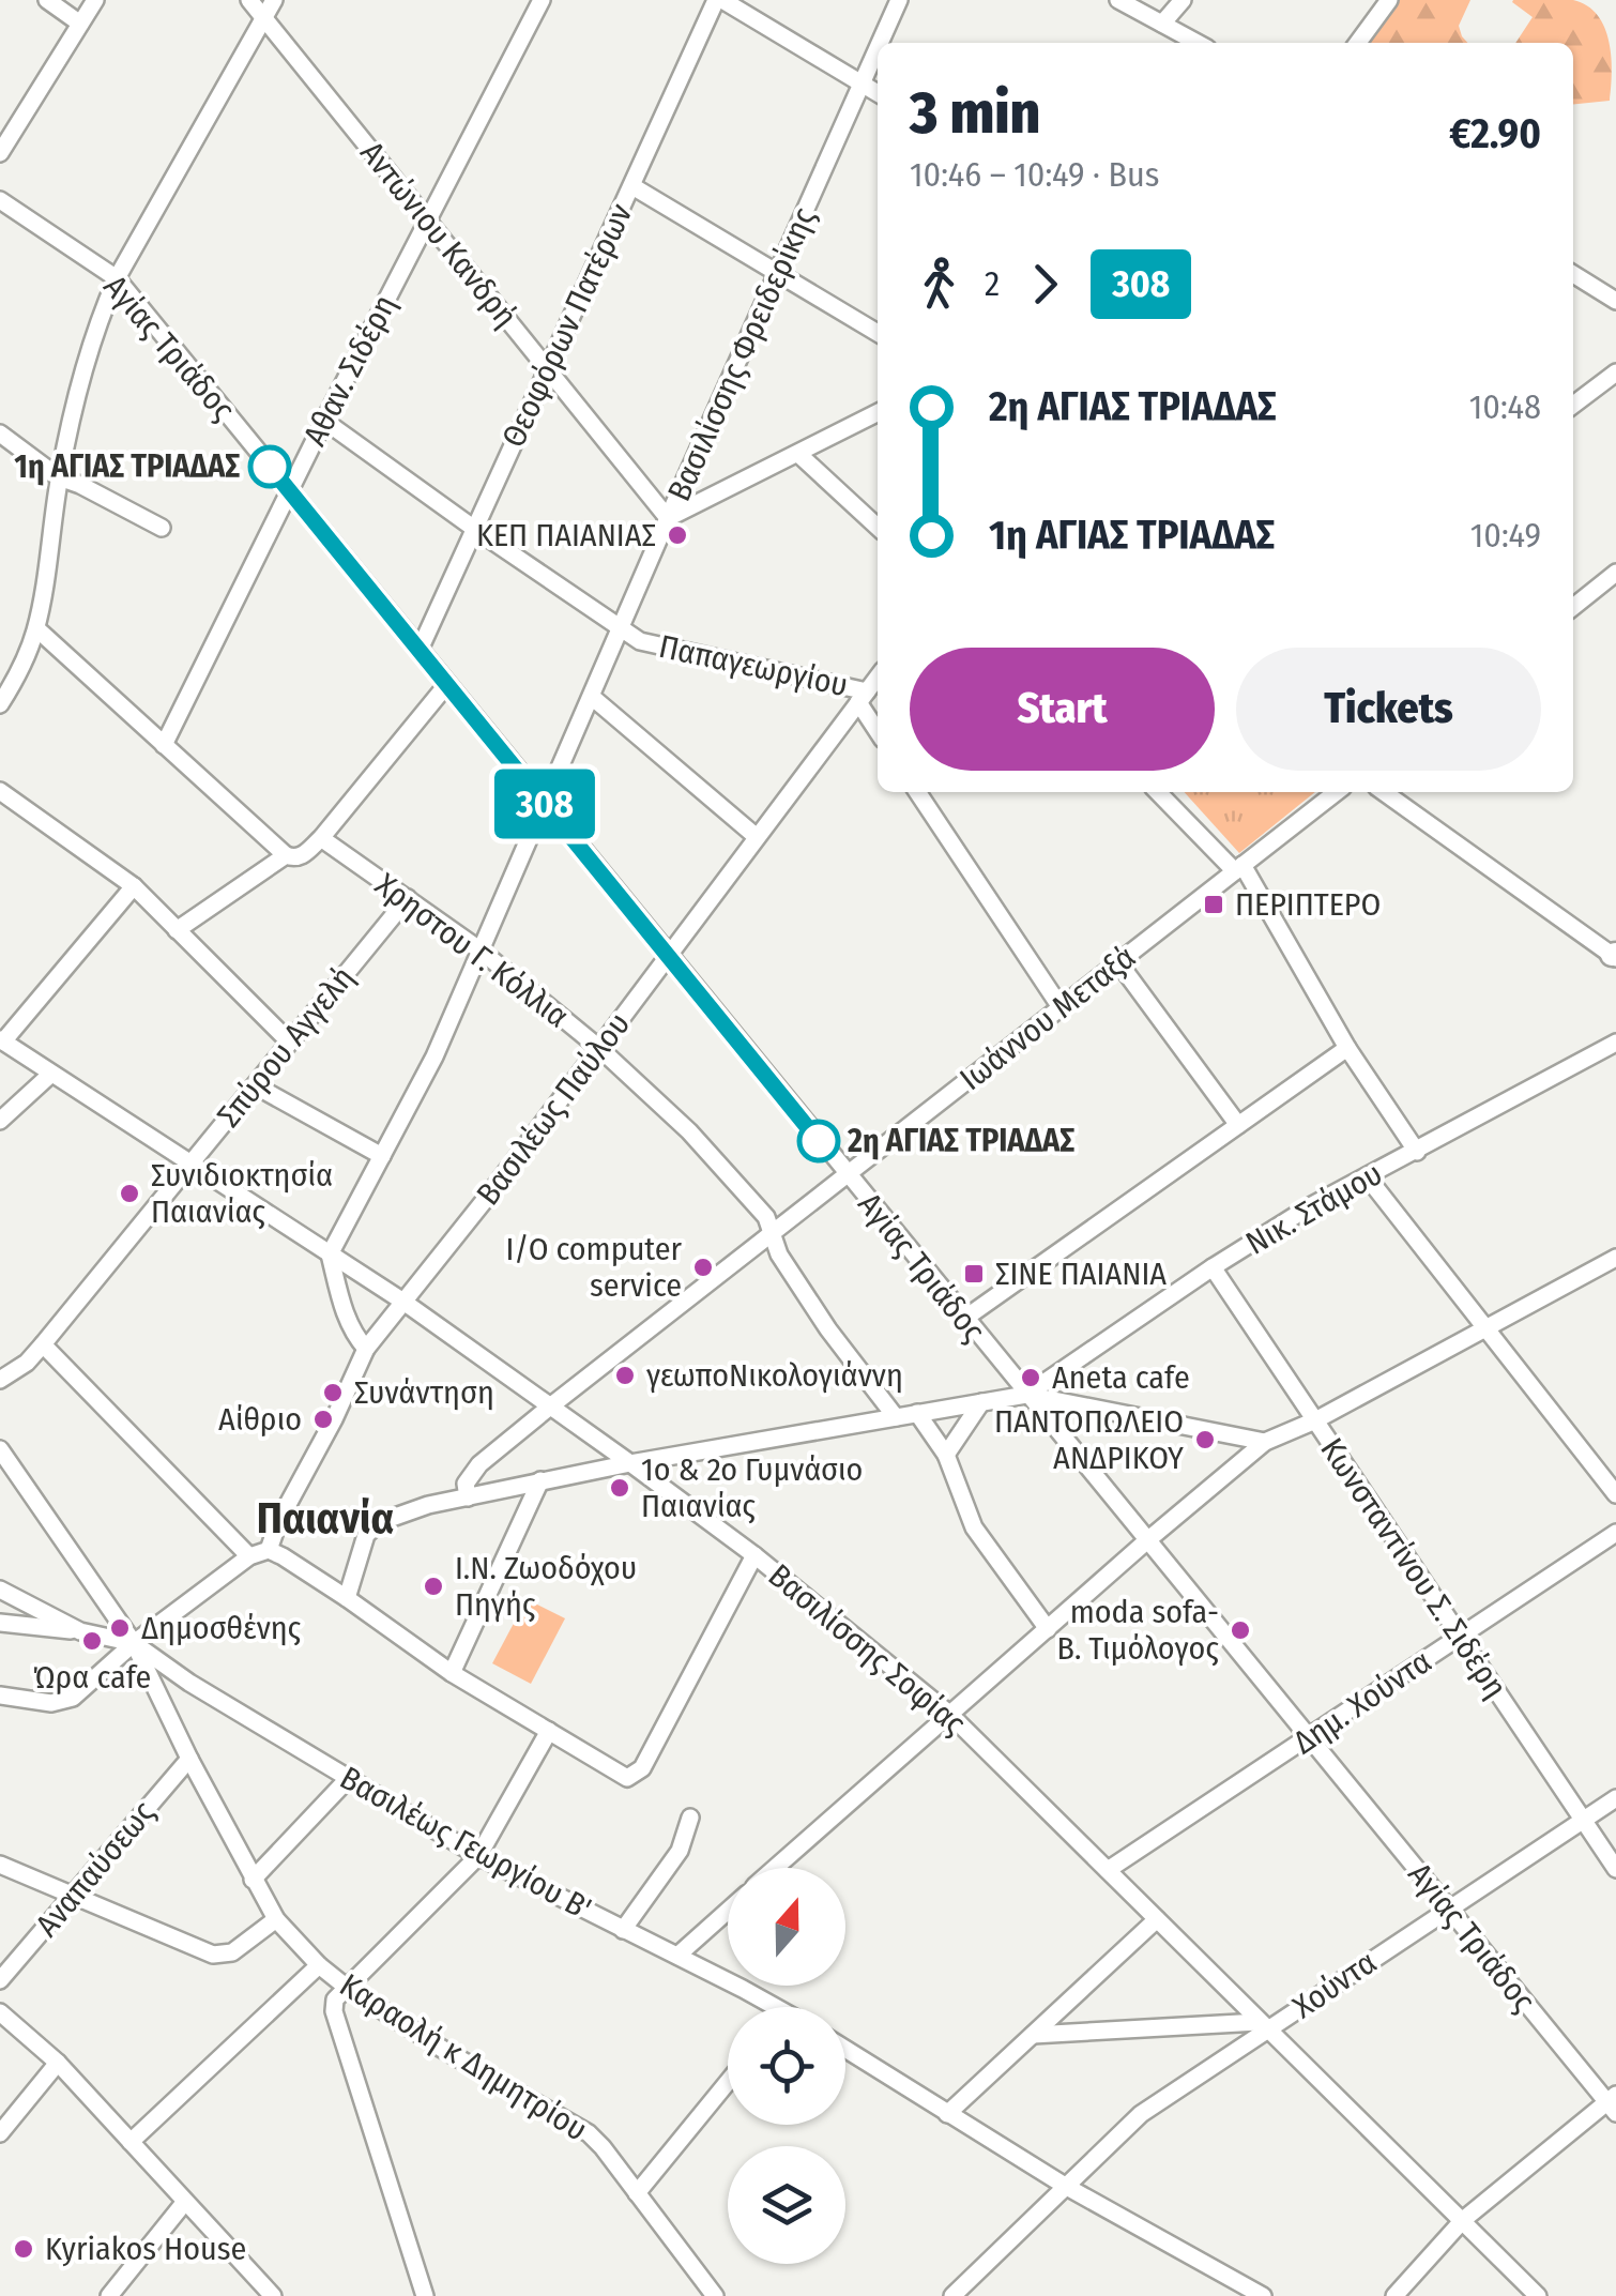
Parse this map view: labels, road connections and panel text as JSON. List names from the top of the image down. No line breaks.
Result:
{"streets":{"street":["Αντώνιου Κανδρή","Θεοφόρων Πατέρων","Αγίας Τριάδος","Βασιλίσσης Φρειδερίκης","Αθαν. Σιδέρη","Παπαγεωργίου","Χρηστου Γ. Κόλλια","Ιωάννου Μεταξά","Σπύρου Αγγελή","Βασιλέως Παύλου","Νικ. Στάμου","Κωνσταντίνου Σ. Σιδέρη","Βασιλίσσης Σοφίας","Δημ. Χούντα","Βασιλέως Γεωργίου Β'","Αναπαύσεως","Χούντα","Καραολή κ Δημητρίου"]},"crossings":[["Αντώνιου Κανδρή","Θεοφόρων Πατέρων"],["Αντώνιου Κανδρή","Βασιλίσσης Φρειδερίκης"],["Αντώνιου Κανδρή","Αθαν. Σιδέρη"],["Θεοφόρων Πατέρων","Αγίας Τριάδος"],["Θεοφόρων Πατέρων","Παπαγεωργίου"],["Αγίας Τριάδος","Βασιλίσσης Φρειδερίκης"],["Αγίας Τριάδος","Αθαν. Σιδέρη"],["Αγίας Τριάδος","Ιωάννου Μεταξά"],["Αγίας Τριάδος","Βασιλέως Παύλου"],["Αγίας Τριάδος","Νικ. Στάμου"],["Αγίας Τριάδος","Δημ. Χούντα"],["Αγίας Τριάδος","Χούντα"],["Βασιλίσσης Φρειδερίκης","Παπαγεωργίου"],["Βασιλίσσης Φρειδερίκης","Χρηστου Γ. Κόλλια"],["Βασιλίσσης Φρειδερίκης","Βασιλίσσης Σοφίας"],["Αθαν. Σιδέρη","Παπαγεωργίου"],["Παπαγεωργίου","Βασιλέως Παύλου"],["Χρηστου Γ. Κόλλια","Ιωάννου Μεταξά"],["Χρηστου Γ. Κόλλια","Σπύρου Αγγελή"],["Χρηστου Γ. Κόλλια","Βασιλέως Παύλου"],["Ιωάννου Μεταξά","Βασιλίσσης Σοφίας"],["Σπύρου Αγγελή","Βασιλίσσης Σοφίας"],["Βασιλέως Παύλου","Βασιλίσσης Σοφίας"],["Νικ. Στάμου","Κωνσταντίνου Σ. Σιδέρη"],["Κωνσταντίνου Σ. Σιδέρη","Δημ. Χούντα"],["Κωνσταντίνου Σ. Σιδέρη","Χούντα"],["Βασιλίσσης Σοφίας","Δημ. Χούντα"],["Βασιλίσσης Σοφίας","Χούντα"],["Βασιλέως Γεωργίου Β'","Καραολή κ Δημητρίου"],["Αναπαύσεως","Καραολή κ Δημητρίου"]],"districts":["Παιανία"],"places":{"other":["1η ΑΓΙΑΣ ΤΡΙΑΔΑΣ","ΚΕΠ ΠΑΙΑΝΙΑΣ","2η ΑΓΙΑΣ ΤΡΙΑΔΑΣ","Συνιδιοκτησία Παιανίας","I/O computer service","γεωποΝικολογιάννη","Aneta cafe","Συνάντηση","Αίθριο","ΠΑΝΤΟΠΩΛΕΙΟ ΑΝΔΡΙΚΟΥ","1ο & 2ο Γυμνάσιο Παιανίας","Ι.Ν. Ζωοδόχου Πηγής","Δημοσθένης","moda sofa- Β. Τιμόλογος","Ώρα cafe","Kyriakos House"],"transit":["ΠΕΡΙΠΤΕΡΟ","ΣΙΝΕ ΠΑΙΑΝΙΑ"]},"lines":["bus line 308"],"north":"top","page":{"on_map":"308","heading":["3 min","10:46 – 10:49 · Bus","€2.90"],"legs":["2","308"],"list":[{"name":"2η ΑΓΙΑΣ ΤΡΙΑΔΑΣ","value":"10:48"},{"name":"1η ΑΓΙΑΣ ΤΡΙΑΔΑΣ","value":"10:49"}],"buttons":["Start","Tickets"]}}
